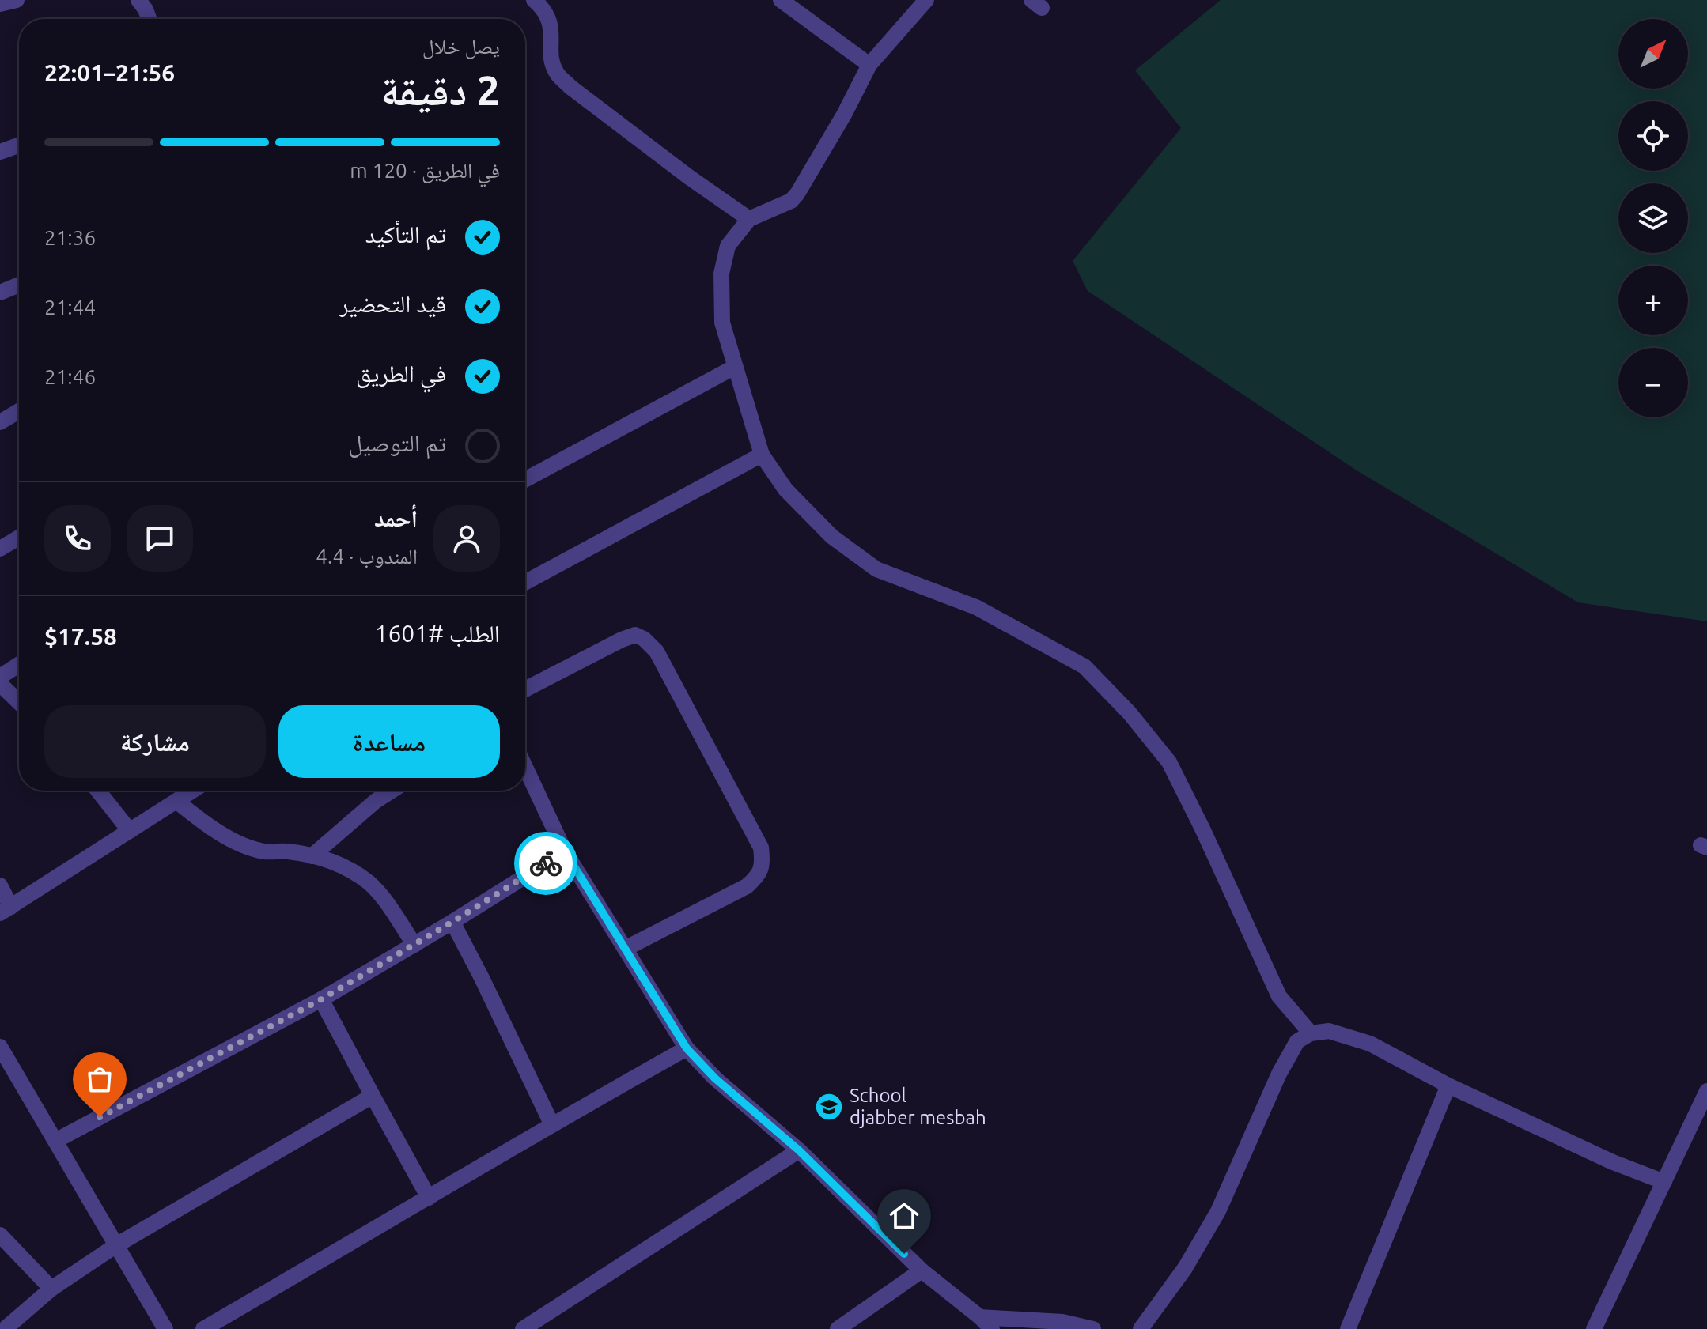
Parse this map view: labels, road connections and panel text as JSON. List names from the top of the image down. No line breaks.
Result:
{"places":{"school or university":["School djabber mesbah"]},"north":"top right","page":{"map_buttons":["+","−"],"heading":["2 دقيقة","يصل خلال","21:56–22:01"],"panel":["أحمد","المندوب · 4.4","الطلب #1601","$17.58"],"bar":"في الطريق · 120 m","list":[["تم التأكيد","21:36"],["قيد التحضير","21:44"],["في الطريق","21:46"],"تم التوصيل"],"buttons":["مساعدة","مشاركة"]}}
